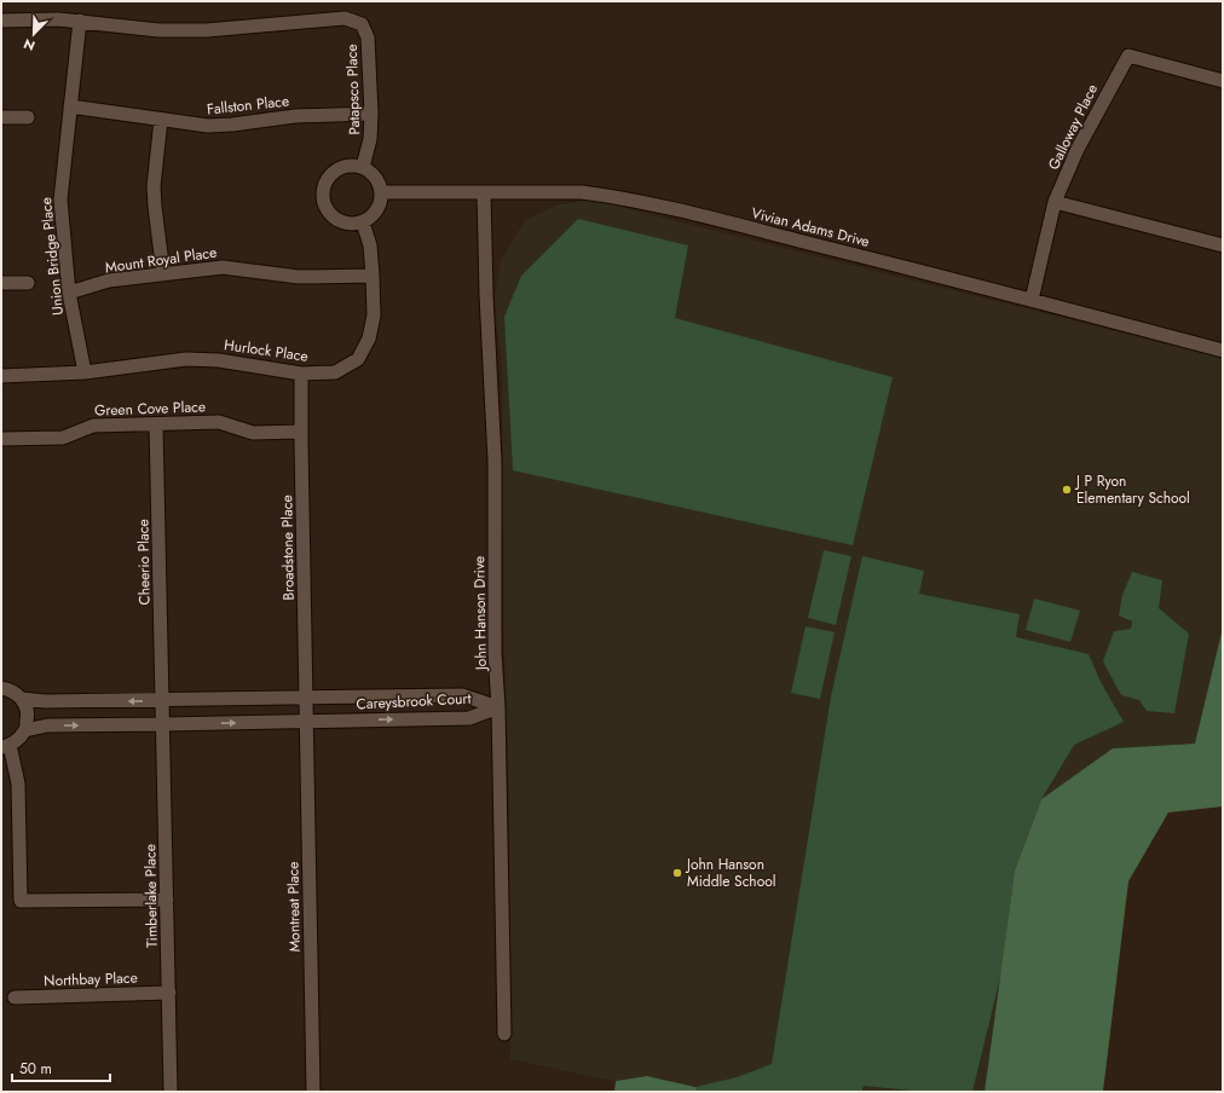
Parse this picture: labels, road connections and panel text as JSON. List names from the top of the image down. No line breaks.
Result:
{"streets":{"street":["Patapsco Place","Fallston Place","Galloway Place","Vivian Adams Drive","Union Bridge Place","Mount Royal Place","Hurlock Place","Green Cove Place","Broadstone Place","Cheerio Place","John Hanson Drive","Careysbrook Court","Timberlake Place","Montreat Place","Northbay Place"]},"crossings":[["Patapsco Place","Fallston Place"],["Patapsco Place","Vivian Adams Drive"],["Patapsco Place","Union Bridge Place"],["Patapsco Place","Hurlock Place"],["Fallston Place","Union Bridge Place"],["Galloway Place","Vivian Adams Drive"],["Vivian Adams Drive","Hurlock Place"],["Vivian Adams Drive","John Hanson Drive"],["Union Bridge Place","Mount Royal Place"],["Union Bridge Place","Hurlock Place"],["Mount Royal Place","Hurlock Place"],["Hurlock Place","Broadstone Place"],["Green Cove Place","Broadstone Place"],["Green Cove Place","Cheerio Place"],["Broadstone Place","Careysbrook Court"],["Broadstone Place","Montreat Place"],["Cheerio Place","Careysbrook Court"],["Cheerio Place","Timberlake Place"],["John Hanson Drive","Careysbrook Court"],["Careysbrook Court","Timberlake Place"],["Careysbrook Court","Montreat Place"],["Timberlake Place","Northbay Place"]],"places":["J P Ryon Elementary School","John Hanson Middle School"],"scale_bar":"50 m","north":"bottom left"}
